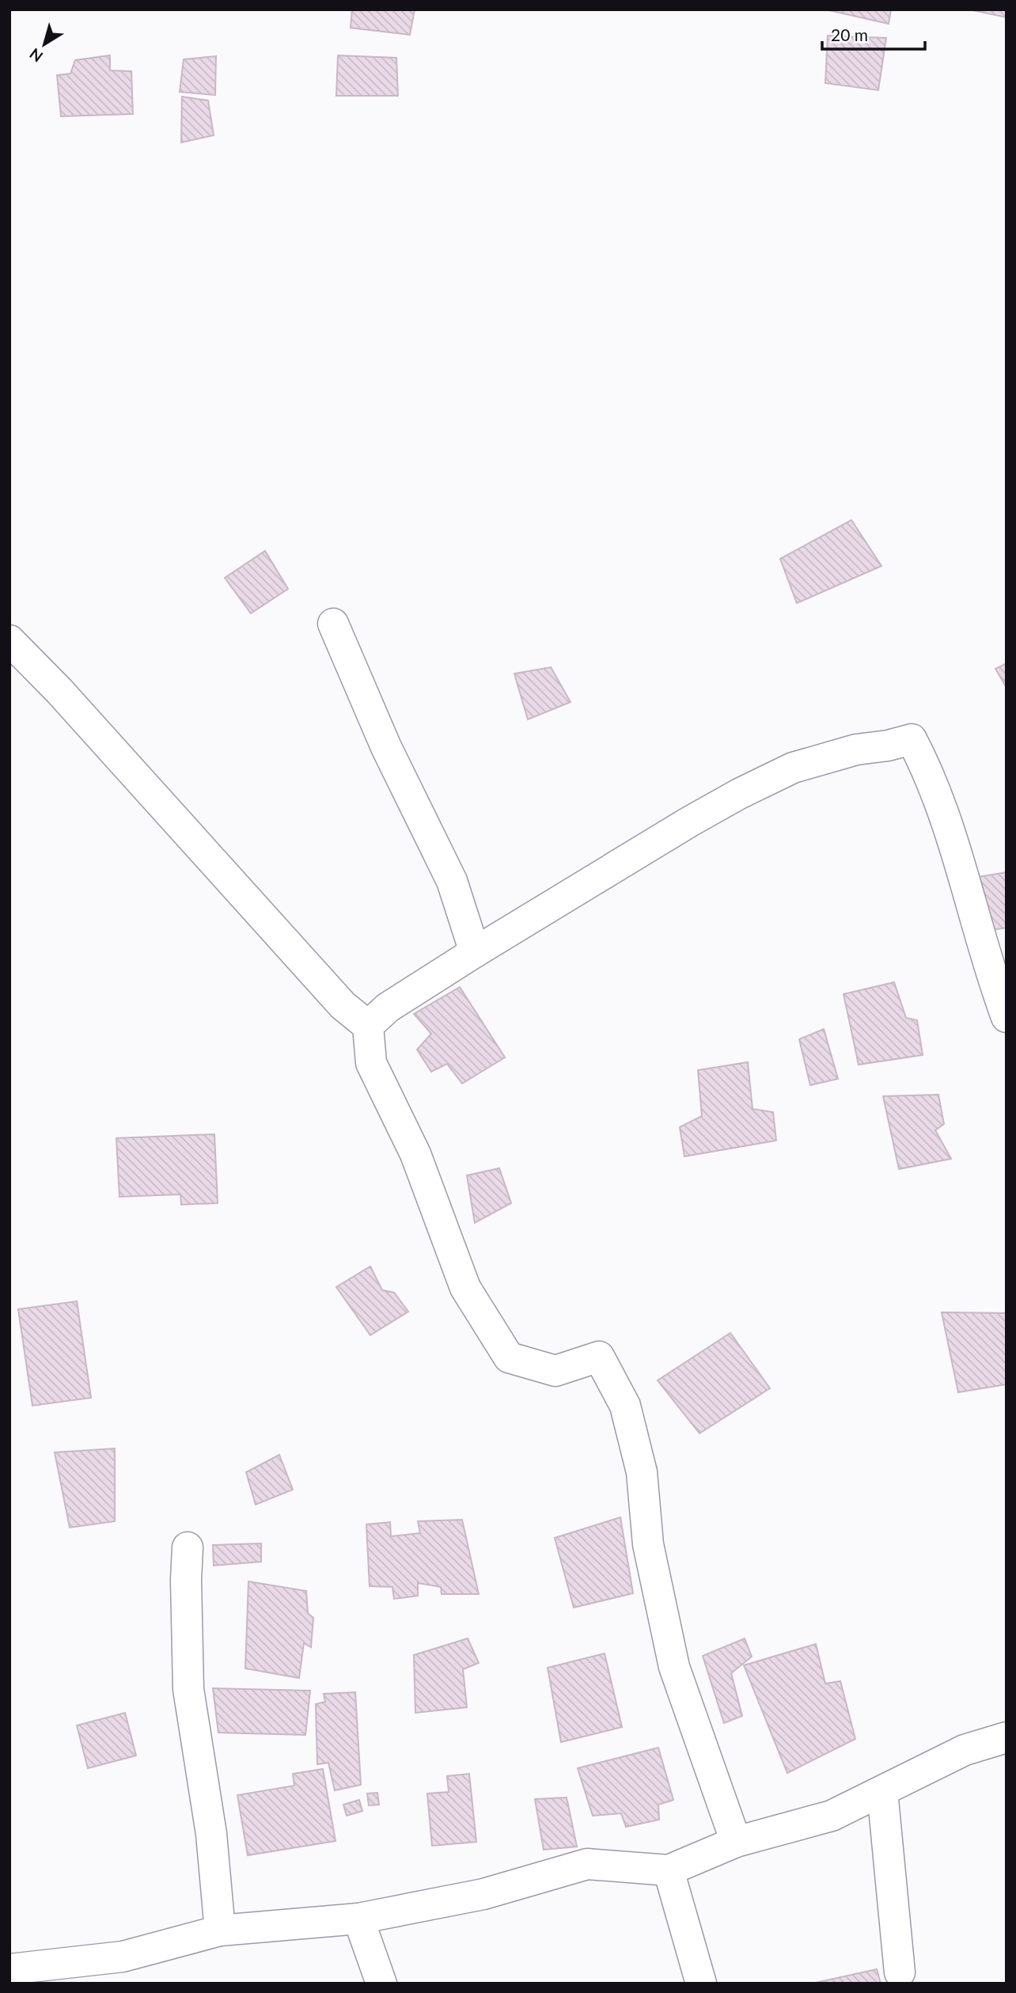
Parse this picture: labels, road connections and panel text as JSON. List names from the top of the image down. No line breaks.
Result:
{"scale_bar":"20 m","north":"bottom left"}
